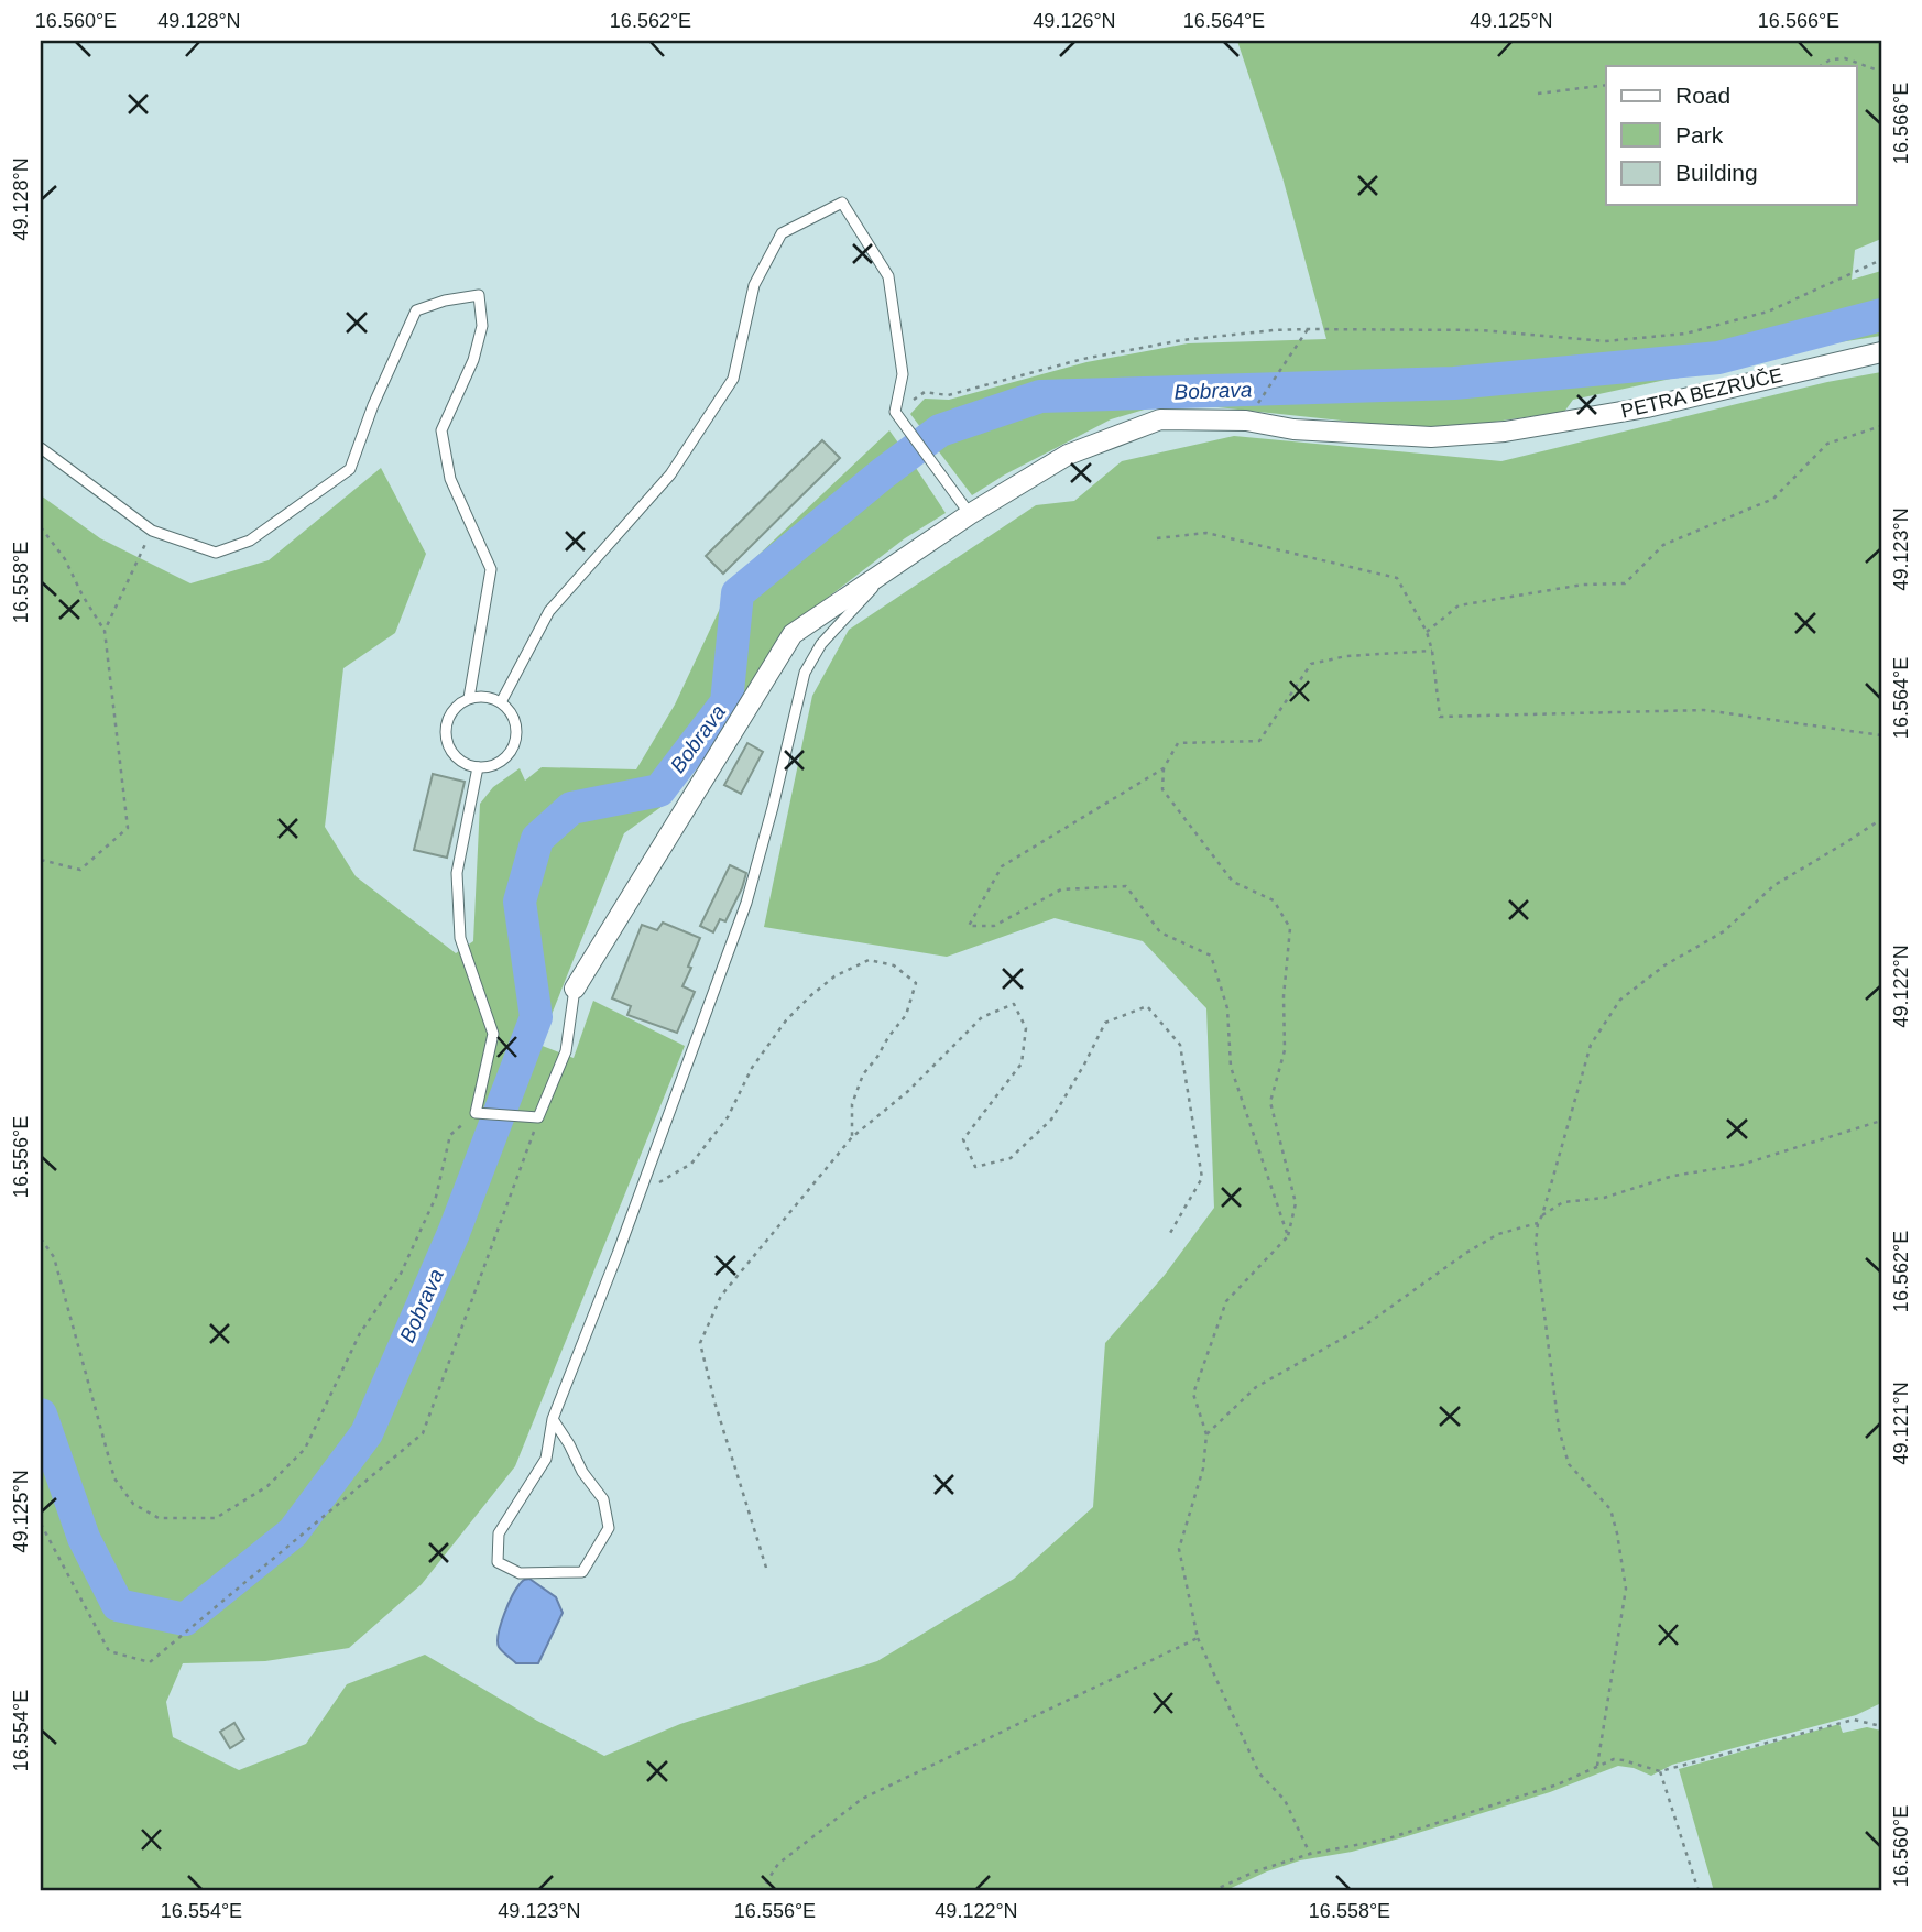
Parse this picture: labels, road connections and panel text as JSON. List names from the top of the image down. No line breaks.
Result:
{"streets":{"street":["PETRA BEZRUČE"]},"water":["Bobrava"],"legend":["Road","Park","Building"],"coordinates":["16.560°E","49.128°N","16.562°E","49.126°N","16.564°E","49.125°N","16.566°E","49.123°N","16.558°E","49.122°N","16.556°E","49.121°N","16.554°E"]}
